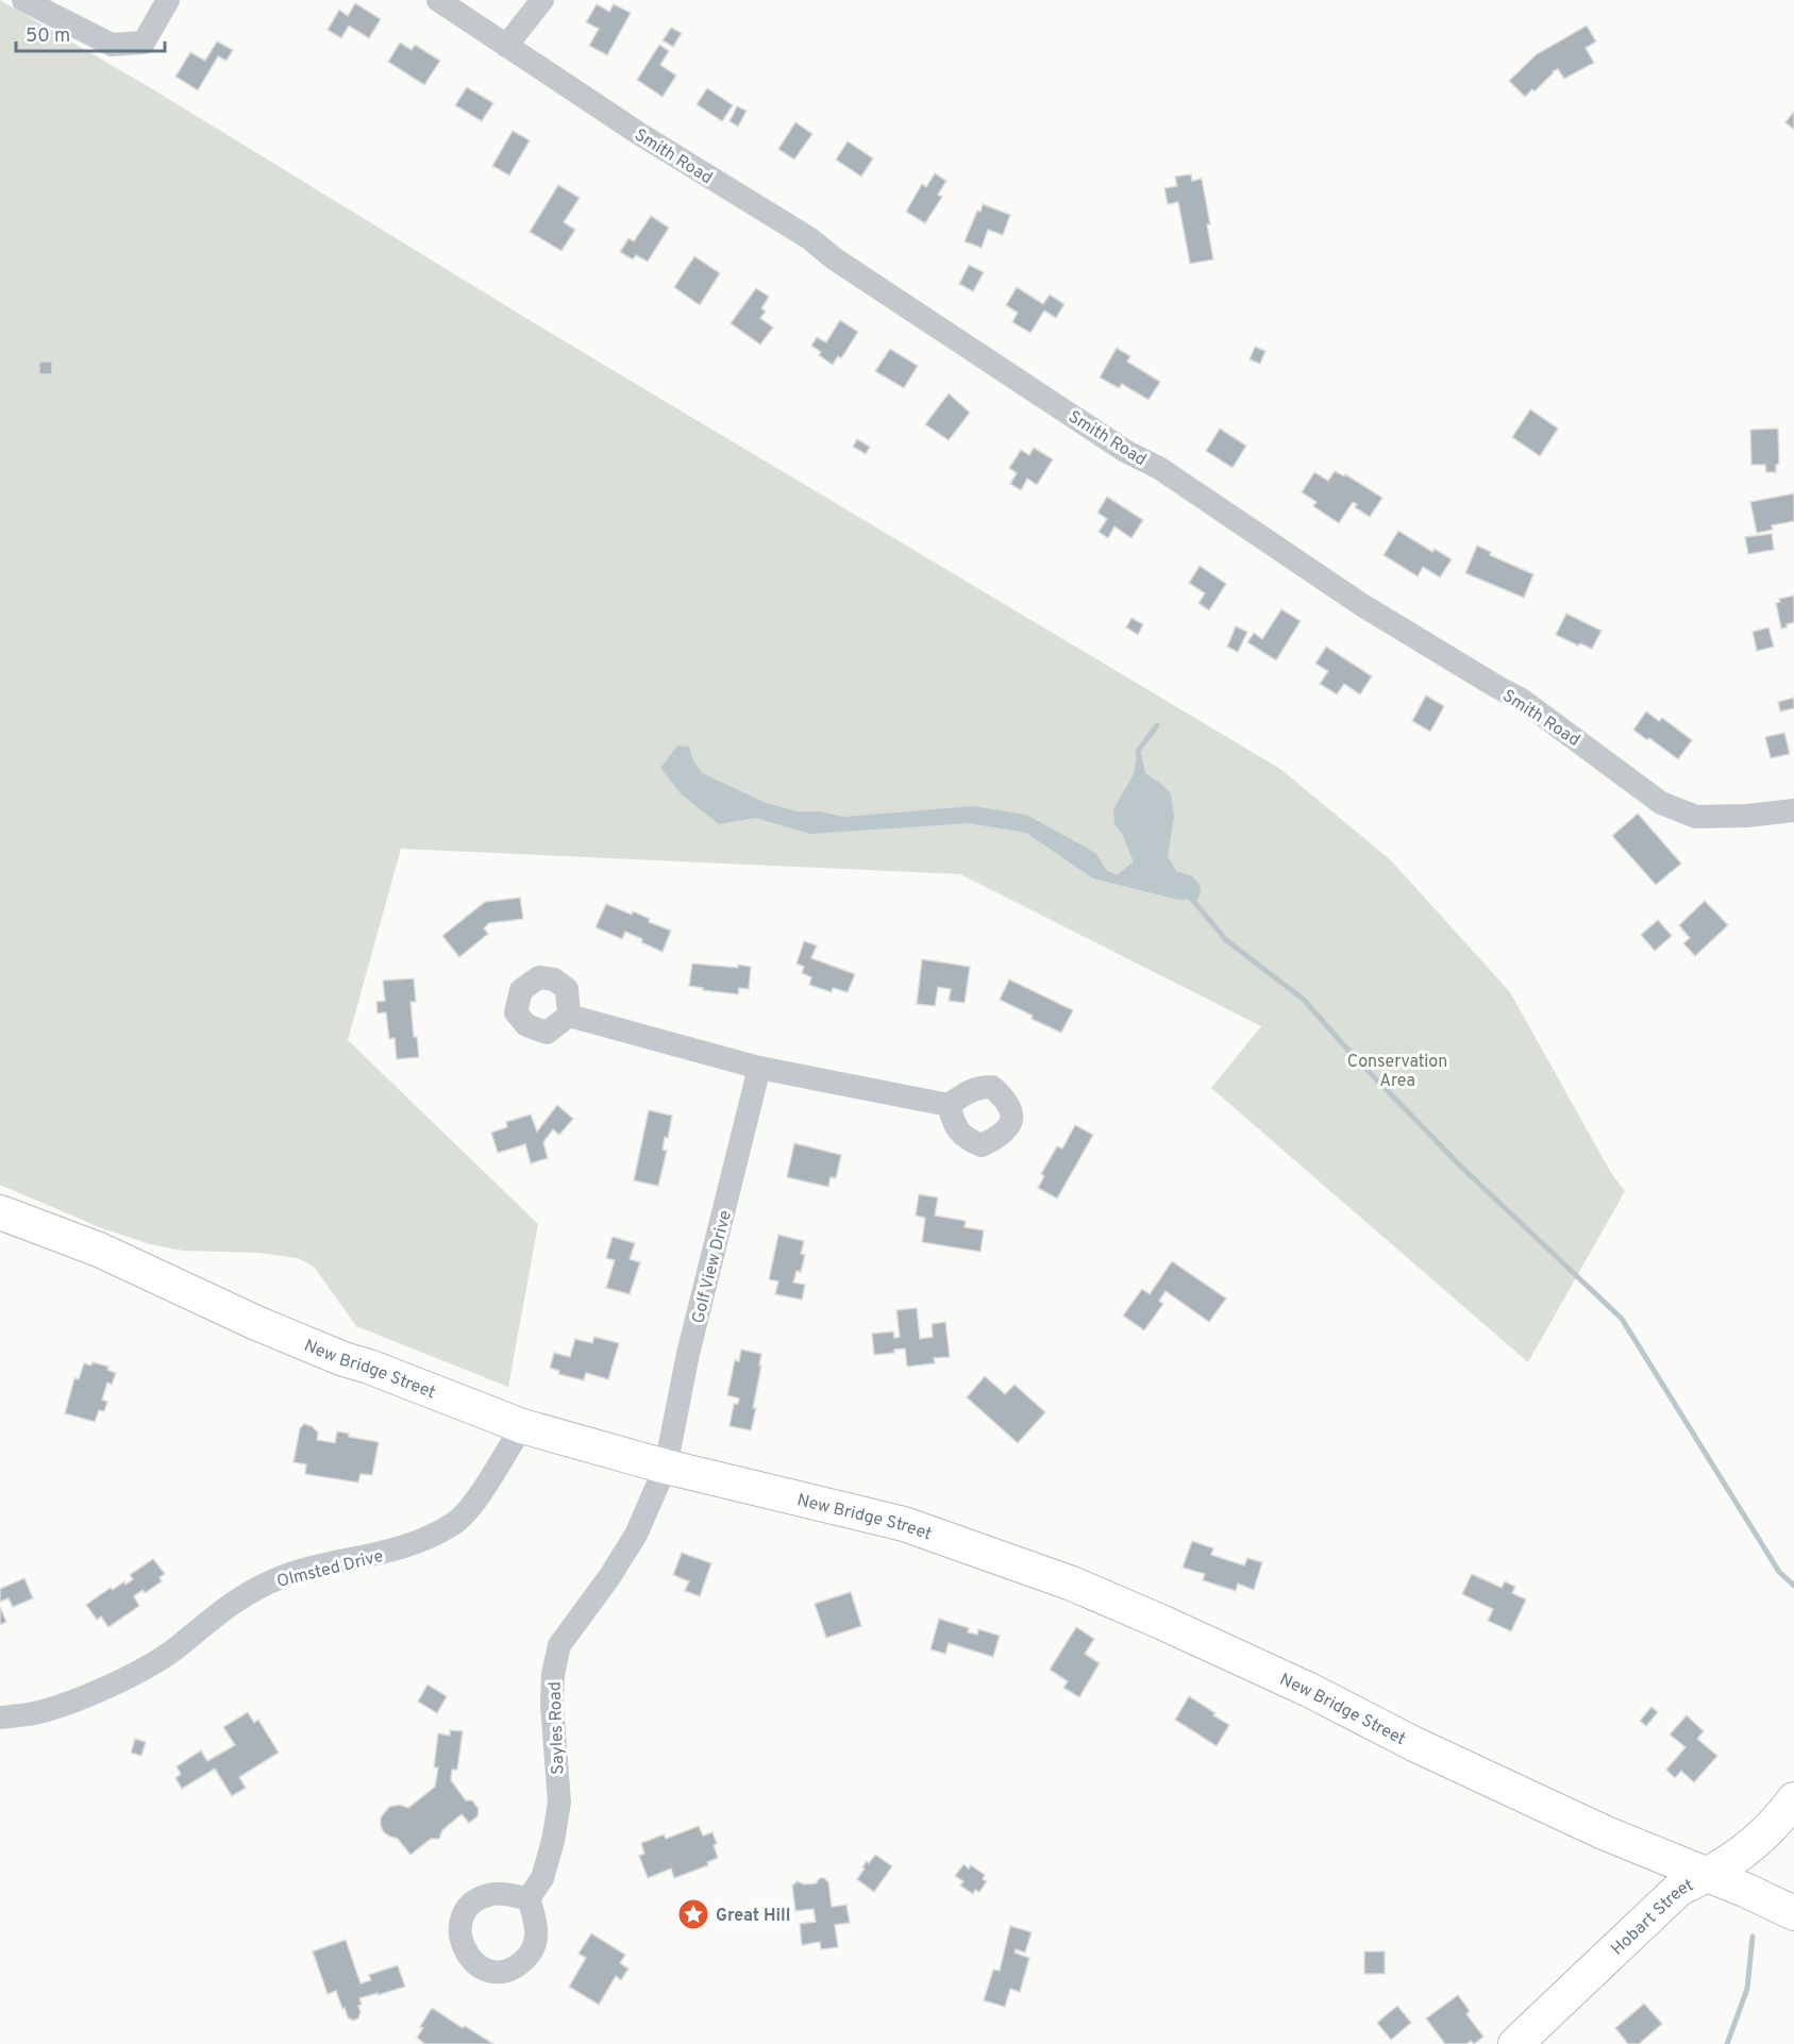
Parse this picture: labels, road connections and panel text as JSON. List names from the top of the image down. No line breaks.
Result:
{"streets":{"street":["Smith Road","Golf View Drive","New Bridge Street","Olmsted Drive","Sayles Road","Hobart Street"]},"crossings":[["Golf View Drive","New Bridge Street"],["Golf View Drive","Sayles Road"],["New Bridge Street","Olmsted Drive"],["New Bridge Street","Sayles Road"],["New Bridge Street","Hobart Street"]],"parks":["Conservation Area"],"places":{"place":["Great Hill"]},"scale_bar":"50 m"}
